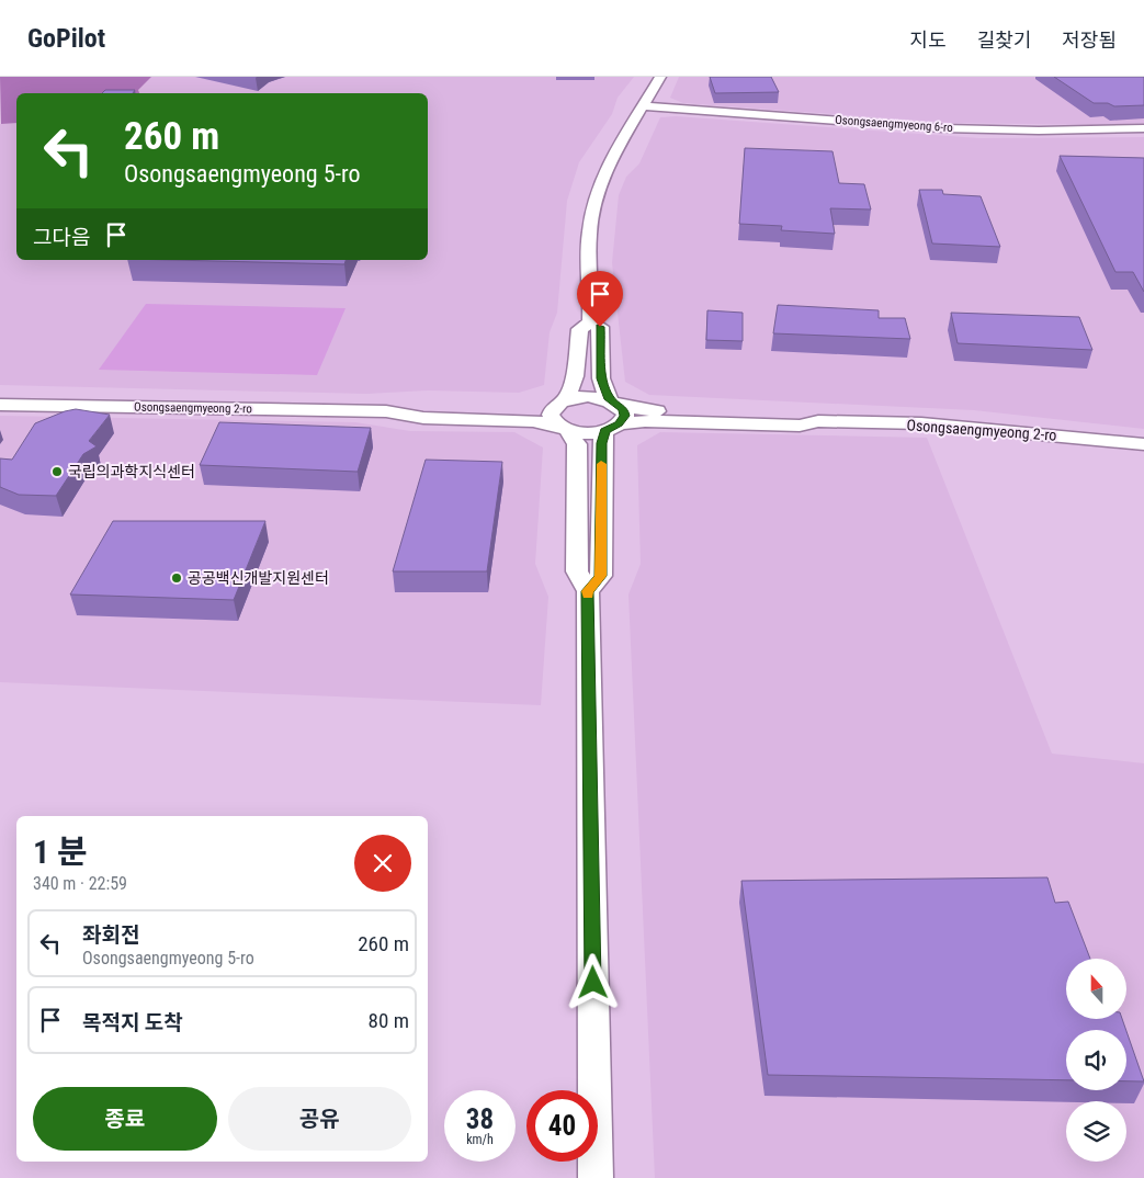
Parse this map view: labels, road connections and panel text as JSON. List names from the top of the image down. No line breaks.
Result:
{"streets":{"street":["Osongsaengmyeong 6-ro","Osongsaengmyeong 2-ro"]},"places":["국립의과학지식센터","공공백신개발지원센터"],"north":"top","page":{"header":"GoPilot","nav":["지도","길찾기","저장됨"],"turn":["260 m","Osongsaengmyeong 5-ro"],"then":"그다음","heading":["1 분","340 m · 22:59"],"list":[{"name":"좌회전","note":"Osongsaengmyeong 5-ro","value":"260 m"},{"name":"목적지 도착","value":"80 m"}],"buttons":["종료","공유"],"speed":"38 km/h","limit":"40"}}
